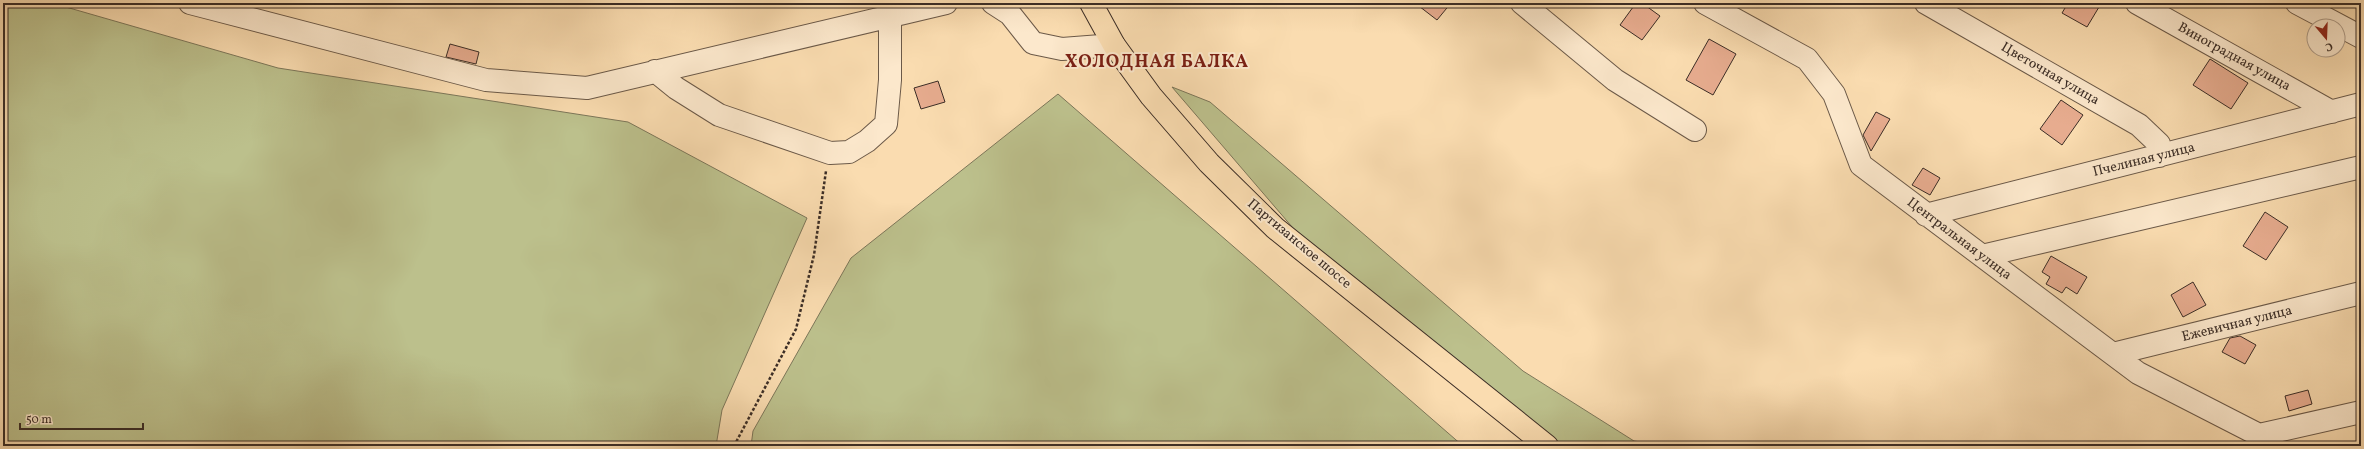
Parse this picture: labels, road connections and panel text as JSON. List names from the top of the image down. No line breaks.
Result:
{"streets":{"main road":["Партизанское шоссе"],"street":["Виноградная улица","Цветочная улица","Пчелиная улица","Центральная улица","Ежевичная улица"]},"crossings":[["Виноградная улица","Пчелиная улица"],["Цветочная улица","Пчелиная улица"],["Пчелиная улица","Центральная улица"],["Центральная улица","Ежевичная улица"]],"districts":["ХОЛОДНАЯ БАЛКА"],"scale_bar":"50 m","north":"bottom"}
